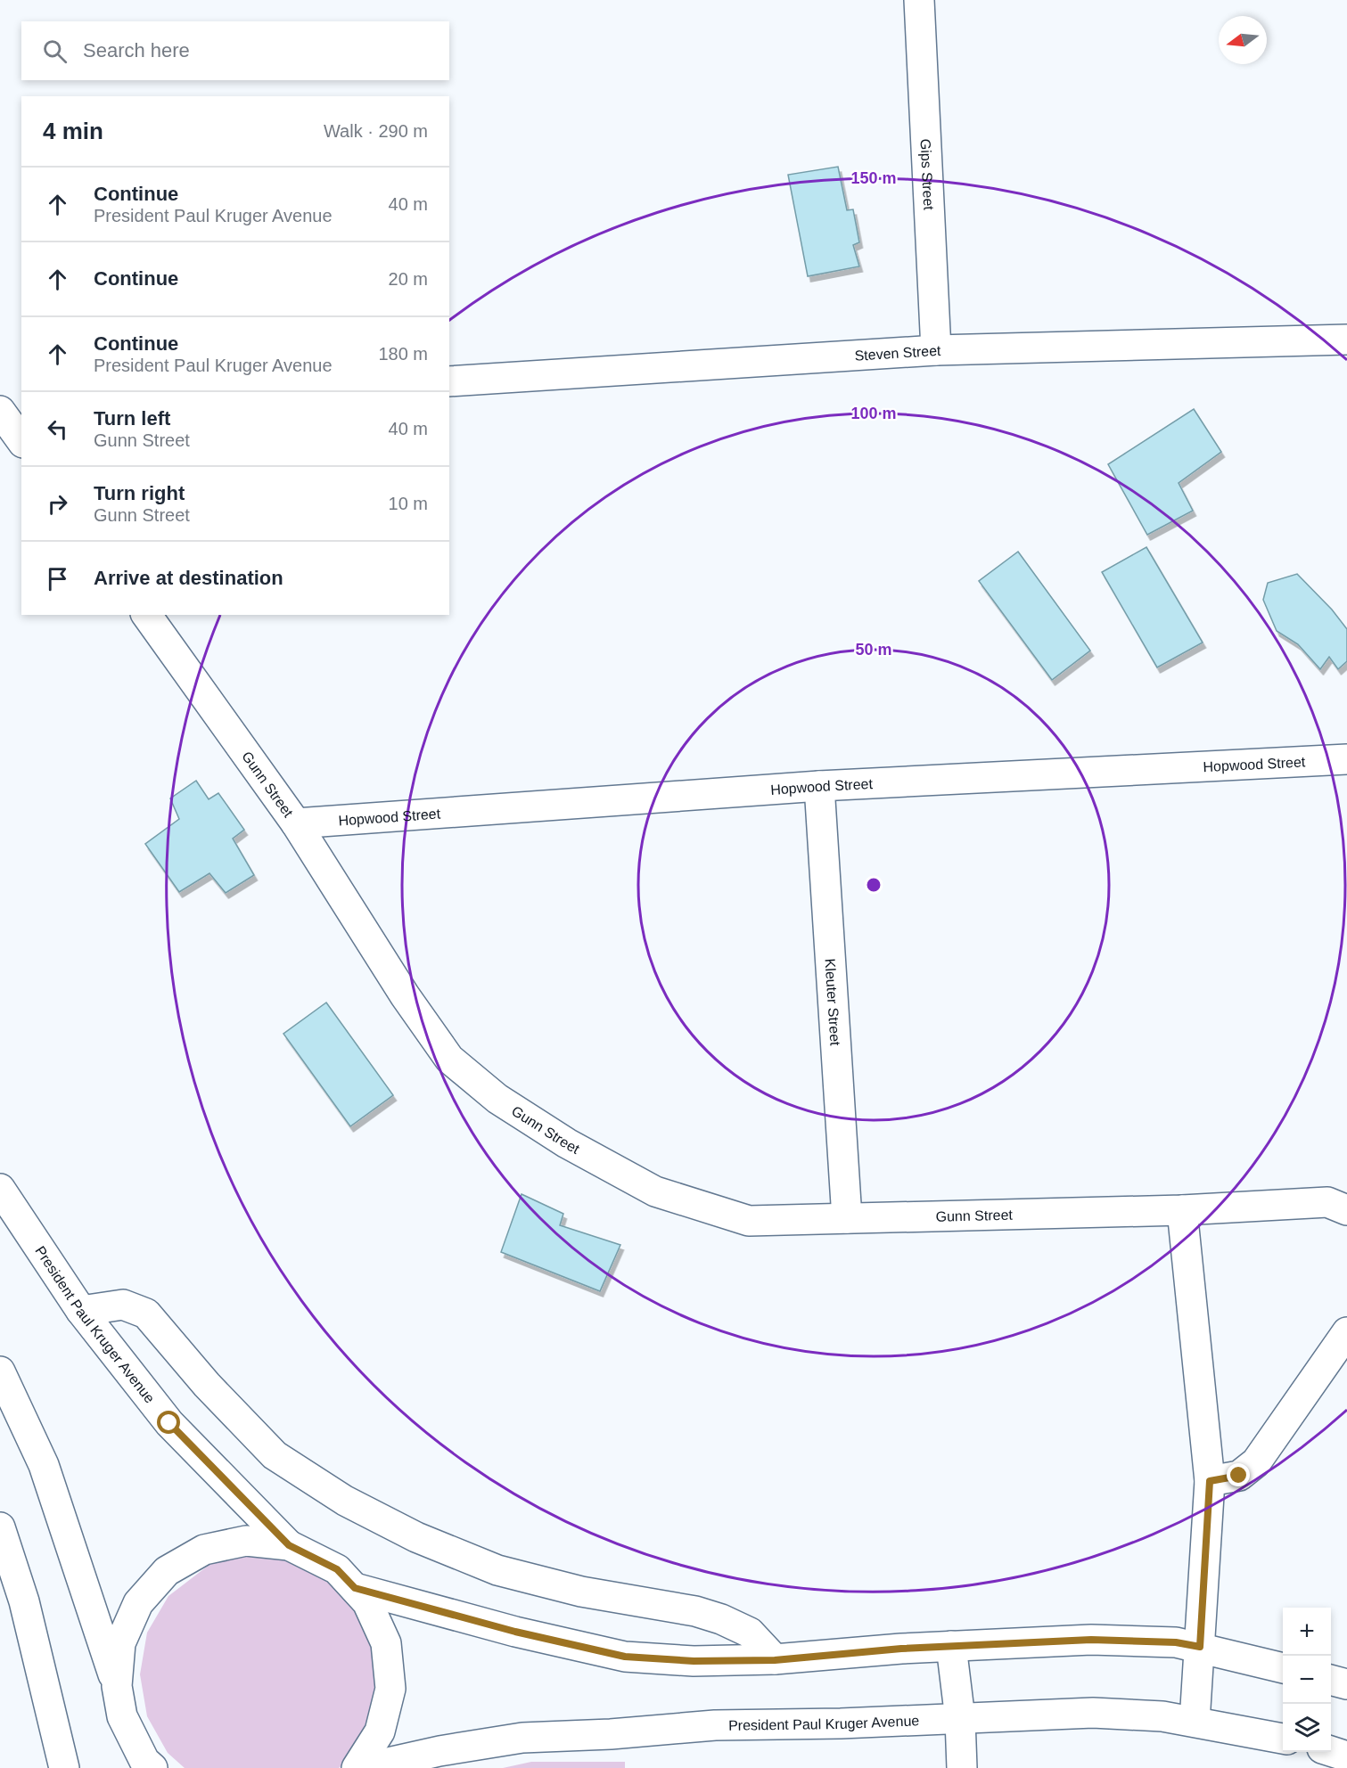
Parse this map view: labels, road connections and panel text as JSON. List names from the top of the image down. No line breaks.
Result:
{"streets":{"street":["Gips Street","Steven Street","Hopwood Street","Gunn Street","Kleuter Street","President Paul Kruger Avenue"]},"crossings":[["Gips Street","Steven Street"],["Hopwood Street","Gunn Street"],["Hopwood Street","Kleuter Street"],["Gunn Street","Kleuter Street"]],"north":"left","page":{"search":"Search here","heading":["4 min","Walk · 290 m"],"list":[["Continue","President Paul Kruger Avenue","40 m"],["Continue","20 m"],["Continue","President Paul Kruger Avenue","180 m"],["Turn left","Gunn Street","40 m"],["Turn right","Gunn Street","10 m"],"Arrive at destination"],"map_buttons":["+","−"]},"rings":["150 m","100 m","50 m"]}
